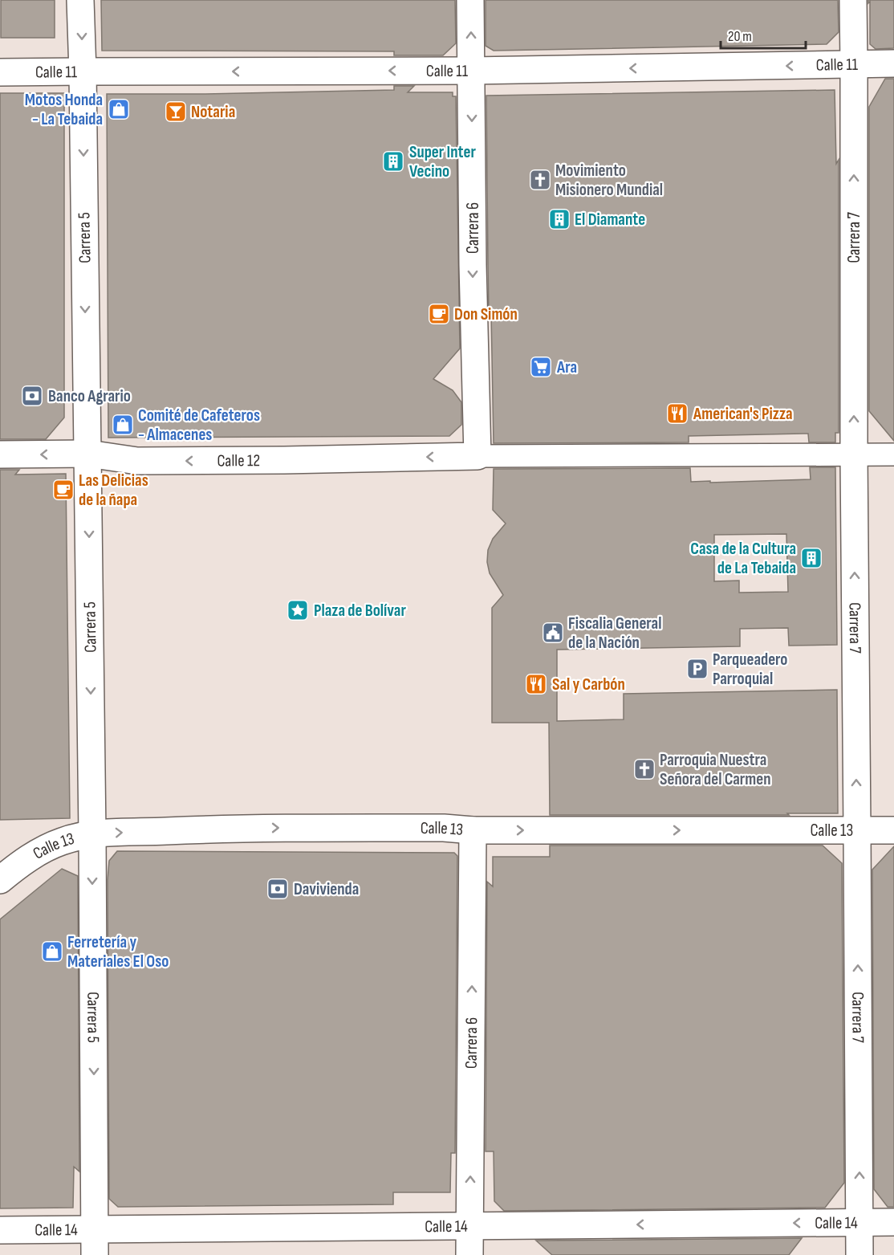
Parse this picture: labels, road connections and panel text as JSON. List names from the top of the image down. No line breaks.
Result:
{"streets":{"street":["Calle 11","Carrera 6","Carrera 5","Carrera 7","Calle 12","Calle 13","Calle 14"]},"crossings":[["Calle 11","Carrera 6"],["Calle 11","Carrera 5"],["Calle 11","Carrera 7"],["Carrera 6","Calle 12"],["Carrera 6","Calle 13"],["Carrera 6","Calle 14"],["Carrera 5","Calle 12"],["Carrera 5","Calle 13"],["Carrera 5","Calle 14"],["Carrera 7","Calle 13"],["Carrera 7","Calle 14"]],"one_way":["Calle 11","Carrera 5","Carrera 7","Calle 12","Calle 13","Calle 14"],"places":{"shop":["Motos Honda - La Tebaida","Comité de Cafeteros - Almacenes","Ferretería y Materiales El Oso"],"bar":["Notaria"],"building":["Super Inter Vecino","El Diamante","Casa de la Cultura de La Tebaida"],"church":["Movimiento Misionero Mundial","Parroquia Nuestra Señora del Carmen"],"cafe":["Don Simón","Las Delicias de la ñapa"],"supermarket":["Ara"],"bank":["Banco Agrario","Davivienda"],"restaurant":["American's Pizza","Sal y Carbón"],"place":["Plaza de Bolívar"],"public building":["Fiscalia General de la Nación"],"parking":["Parqueadero Parroquial"]},"scale_bar":"20 m"}
